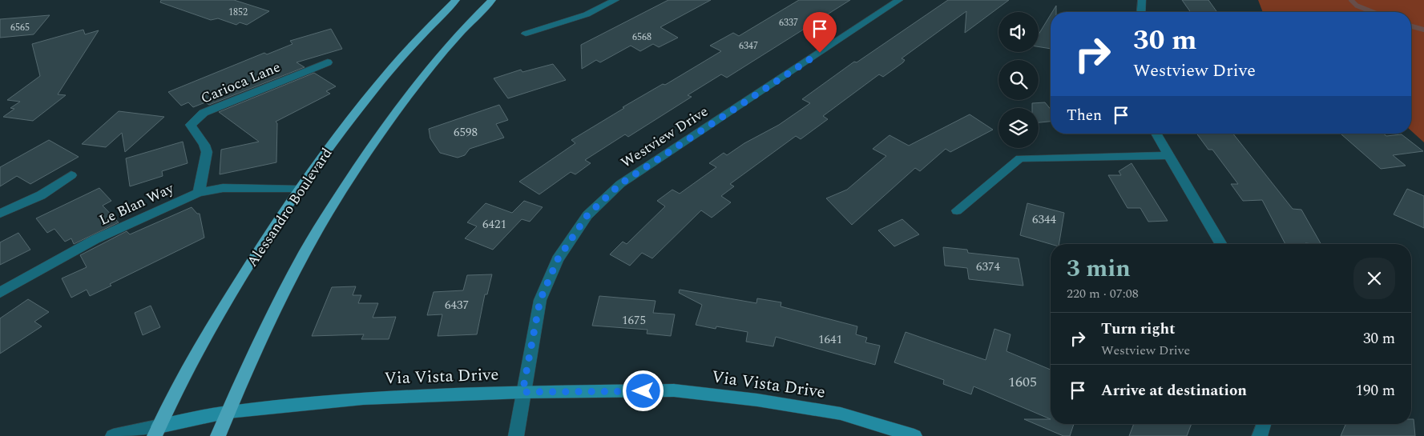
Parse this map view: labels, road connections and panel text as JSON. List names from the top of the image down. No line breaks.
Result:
{"streets":{"main road":["Alessandro Boulevard"],"street":["Carioca Lane","Westview Drive","Le Blan Way","Via Vista Drive"]},"crossings":[["Carioca Lane","Le Blan Way"],["Westview Drive","Via Vista Drive"],["Le Blan Way","Alessandro Boulevard"],["Alessandro Boulevard","Via Vista Drive"]],"house_numbers":["1852","6337","6565","6568","6347","6598","6344","6421","6374","6437","1675","1641","1605"],"page":{"turn":["30 m","Westview Drive"],"then":"Then","heading":["3 min","220 m · 07:08"],"list":[{"name":"Turn right","note":"Westview Drive","value":"30 m"},{"name":"Arrive at destination","value":"190 m"}]}}
